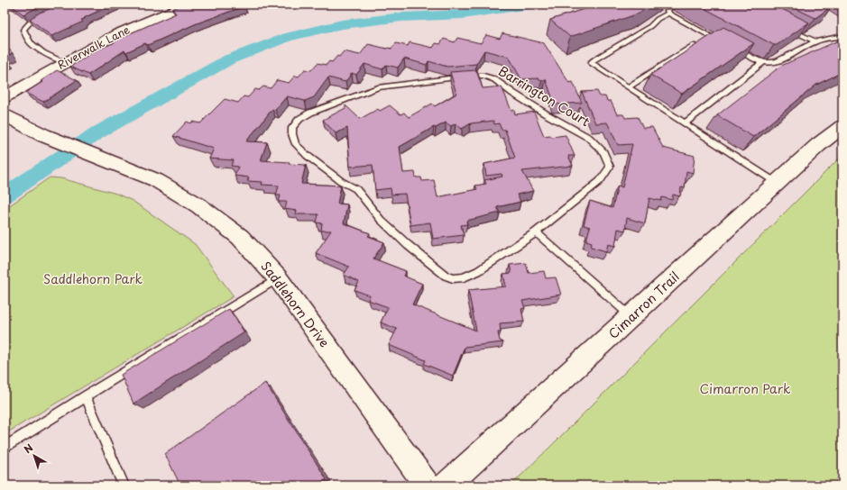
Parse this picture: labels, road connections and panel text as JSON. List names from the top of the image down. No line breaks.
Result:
{"streets":{"street":["Riverwalk Lane","Saddlehorn Drive","Cimarron Trail"],"lane":["Barrington Court"]},"parks":["Saddlehorn Park","Cimarron Park"],"north":"top left"}
